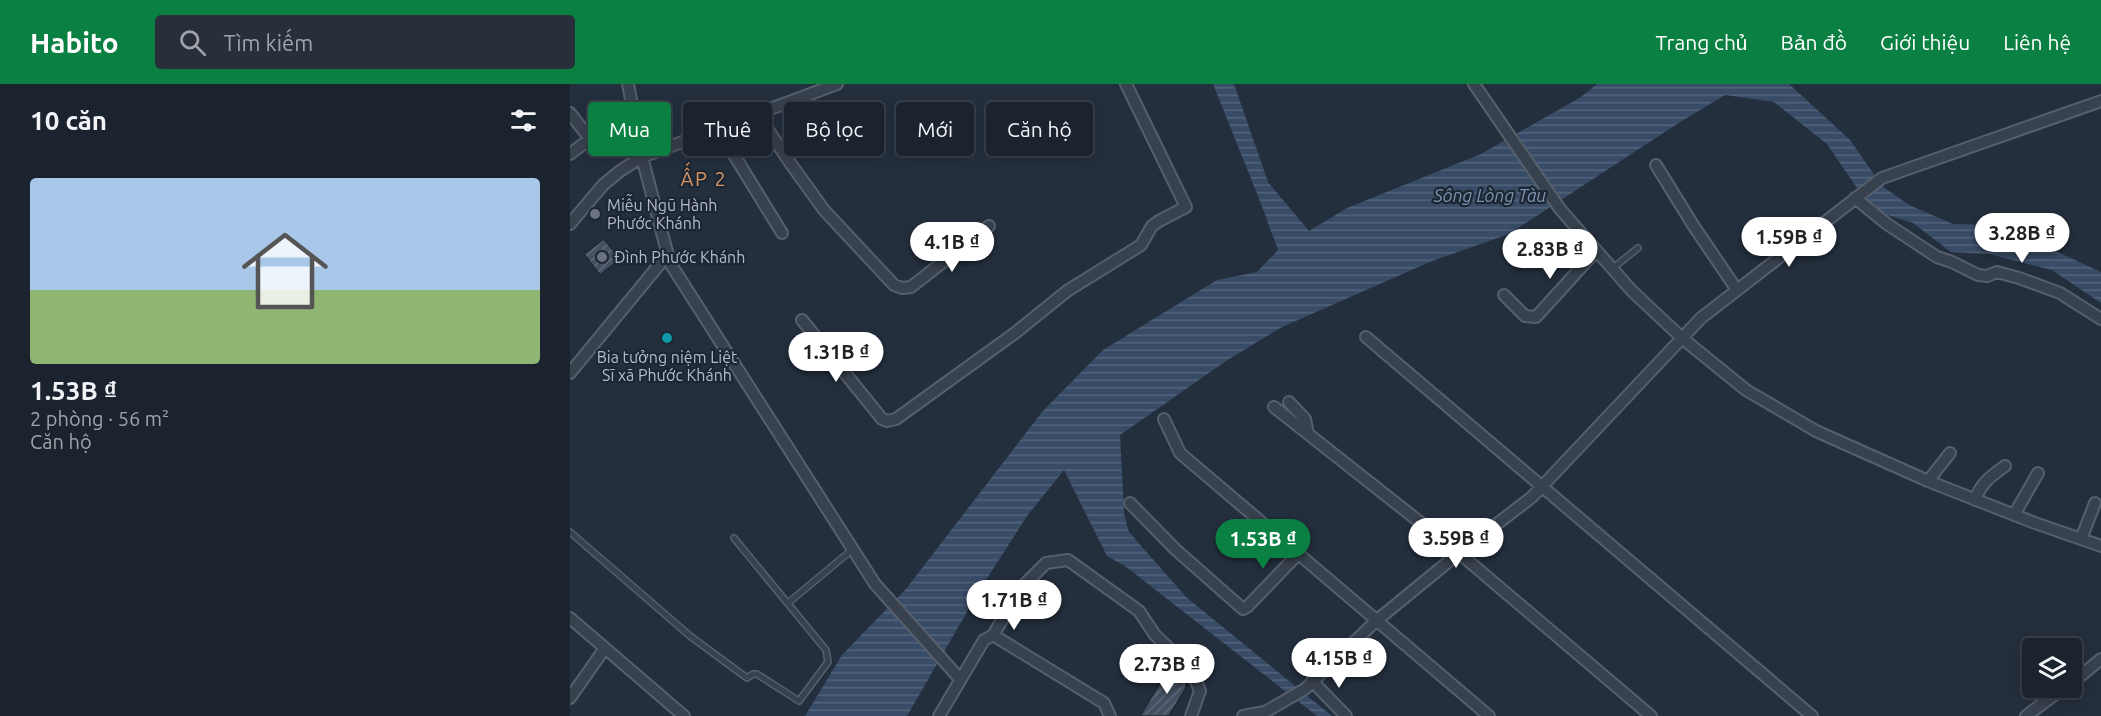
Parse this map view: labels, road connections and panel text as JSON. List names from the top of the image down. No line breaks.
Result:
{"districts":["ẤP 2"],"water":["Sông Lòng Tàu"],"places":["Miễu Ngũ Hành Phước Khánh","Đình Phước Khánh","Bia tưởng niệm Liệt Sĩ xã Phước Khánh"],"page":{"header":"Habito","search":"Tìm kiếm","nav":["Trang chủ","Bản đồ","Giới thiệu","Liên hệ"],"heading":"10 căn","chip":["Mua","Thuê","Bộ lọc","Mới","Căn hộ"],"list":[{"name":"1.53B ₫","note":"2 phòng · 56 m² · Căn hộ"}],"price":["3.28B ₫","1.59B ₫","4.1B ₫","2.83B ₫","1.31B ₫","3.59B ₫","1.53B ₫","1.71B ₫","4.15B ₫","2.73B ₫"]}}
